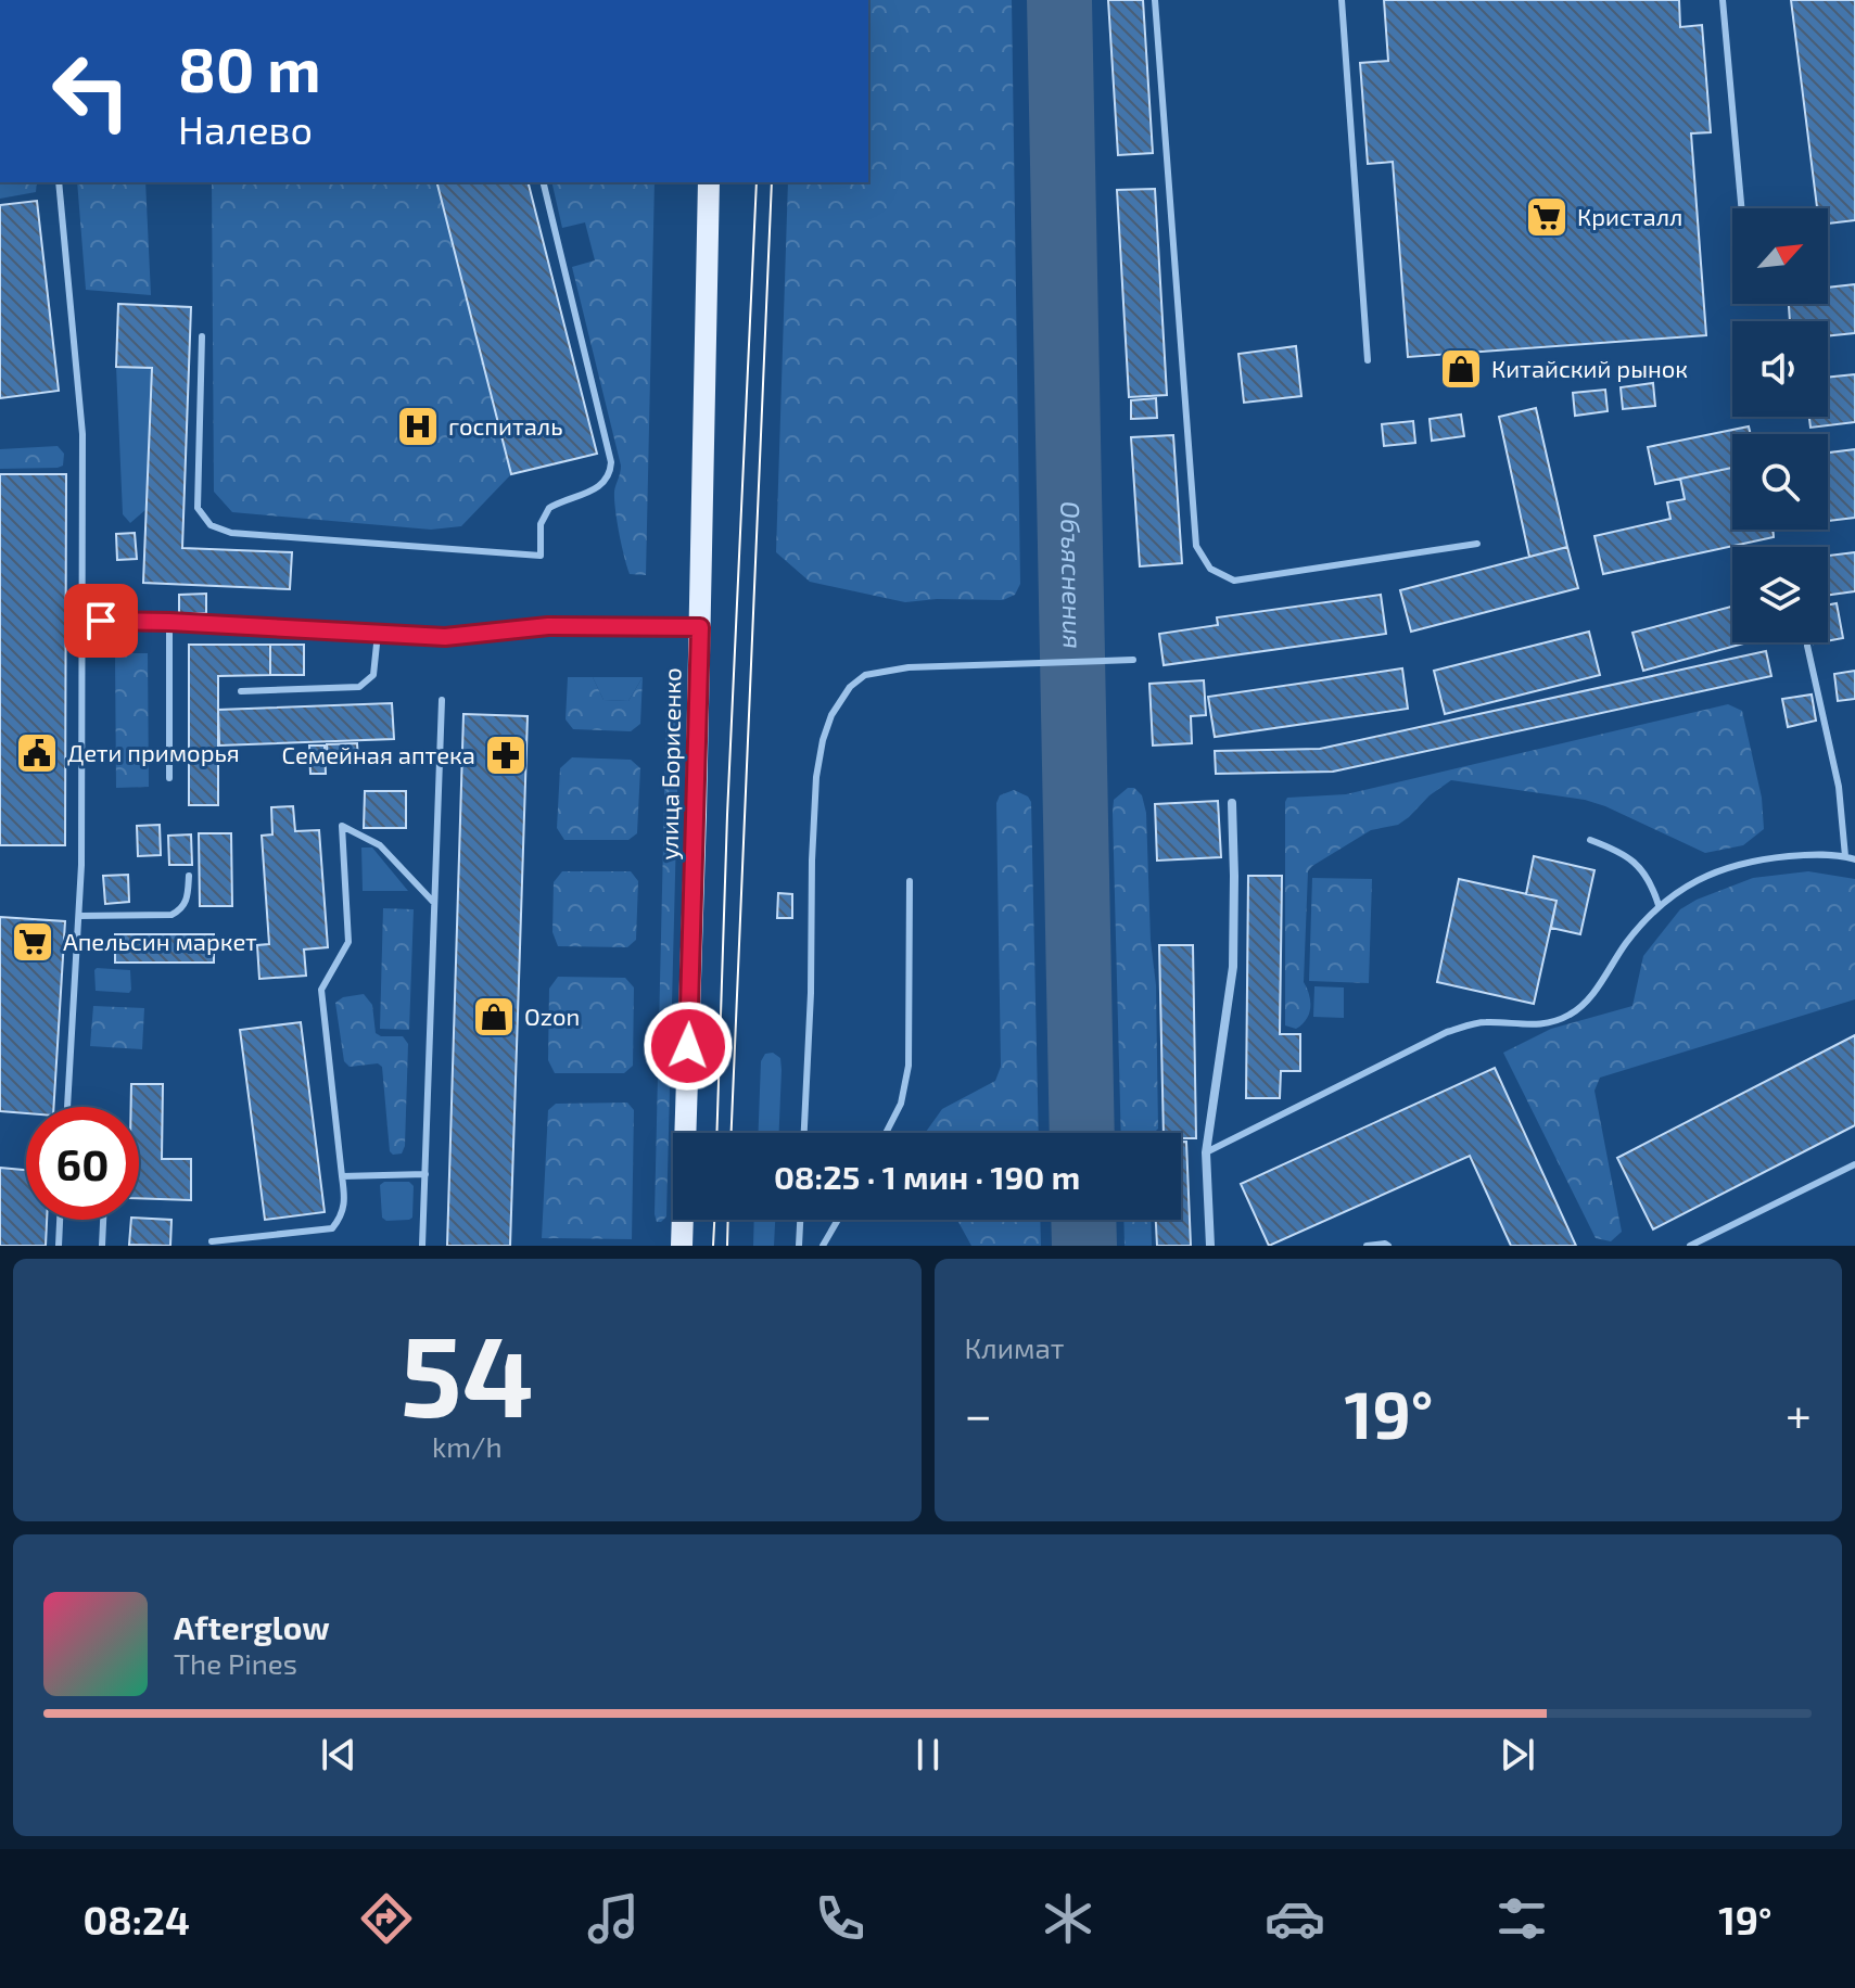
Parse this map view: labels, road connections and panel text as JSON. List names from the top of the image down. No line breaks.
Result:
{"streets":{"main road":["улица Борисенко"]},"water":["Объяснения"],"places":{"supermarket":["Кристалл","Апельсин маркет"],"shop":["Китайский рынок","Ozon"],"hospital":["госпиталь"],"public building":["Дети приморья"],"pharmacy":["Семейная аптека"]},"north":"top right","page":{"turn":["80 m","Налево"],"limit":"60","trip":"08:25 · 1 мин · 190 m","tile":[["54","km/h"],"Климат"],"heat":["−","19°","+"],"song":["Afterglow","The Pines"],"tabs":["08:24","19°"]}}
